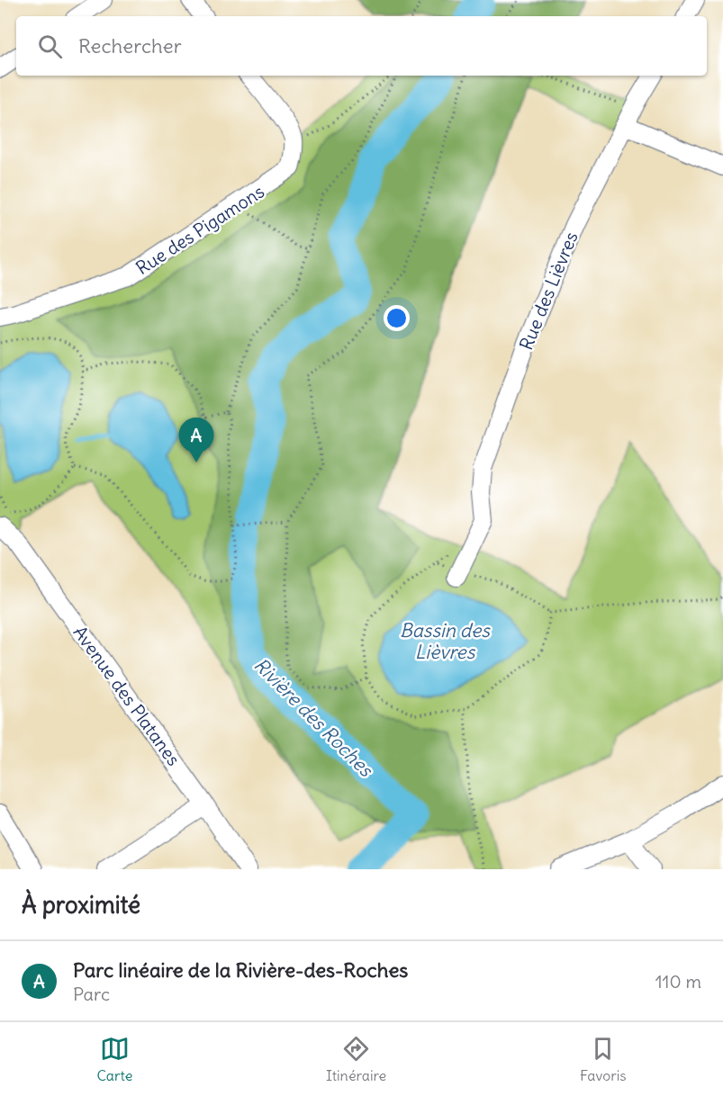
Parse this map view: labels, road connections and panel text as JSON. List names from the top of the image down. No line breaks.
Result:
{"streets":{"street":["Rue des Pigamons","Rue des Lièvres","Avenue des Platanes"]},"water":["Bassin des Lièvres","Rivière des Roches"],"page":{"search":"Rechercher","pins":"A","heading":"À proximité","list":[{"mark":"A","name":"Parc linéaire de la Rivière-des-Roches","note":"Parc","value":"110 m"}],"nav":["Carte","Itinéraire","Favoris"]}}
